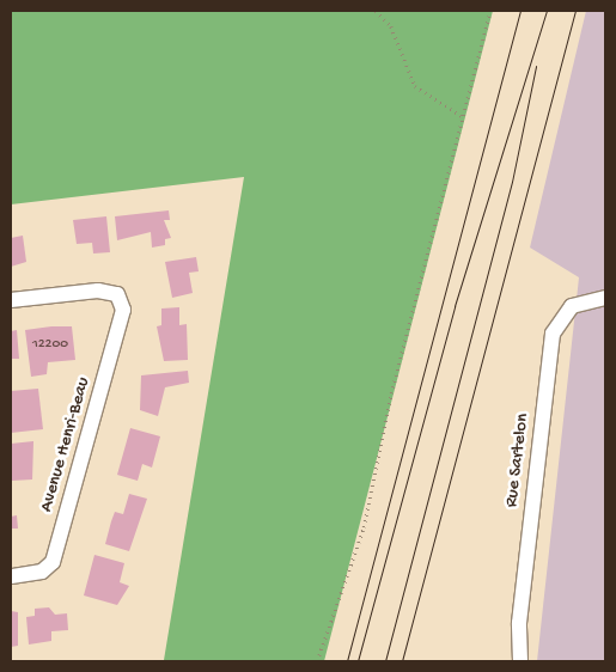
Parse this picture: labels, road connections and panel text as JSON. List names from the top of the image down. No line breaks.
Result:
{"streets":{"street":["Avenue Henri-Beau","Rue Sartelon"]},"house_numbers":["12200"]}
